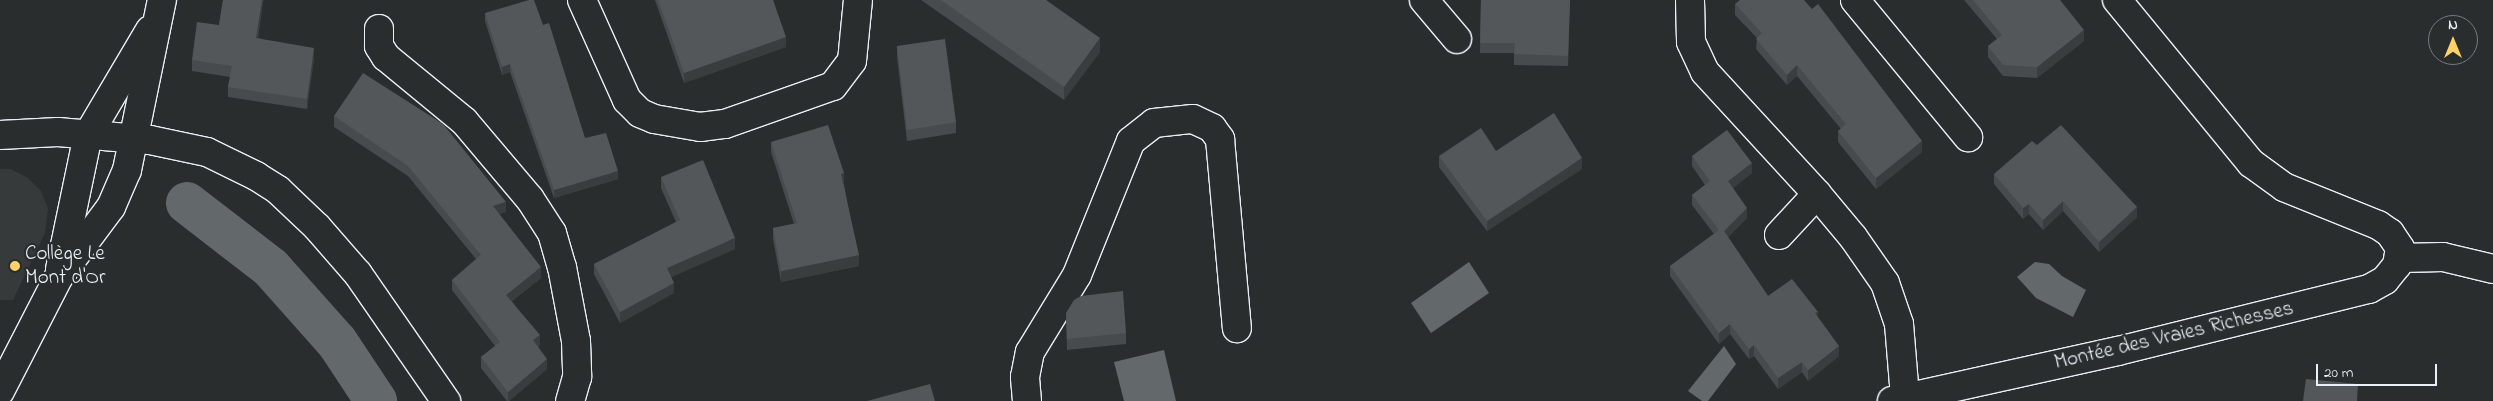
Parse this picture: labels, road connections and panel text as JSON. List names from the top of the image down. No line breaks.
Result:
{"streets":{"street":["Montée des Vraies Richesses"]},"places":["Collège Le Mont d'Or"],"scale_bar":"20 m","north":"top"}
